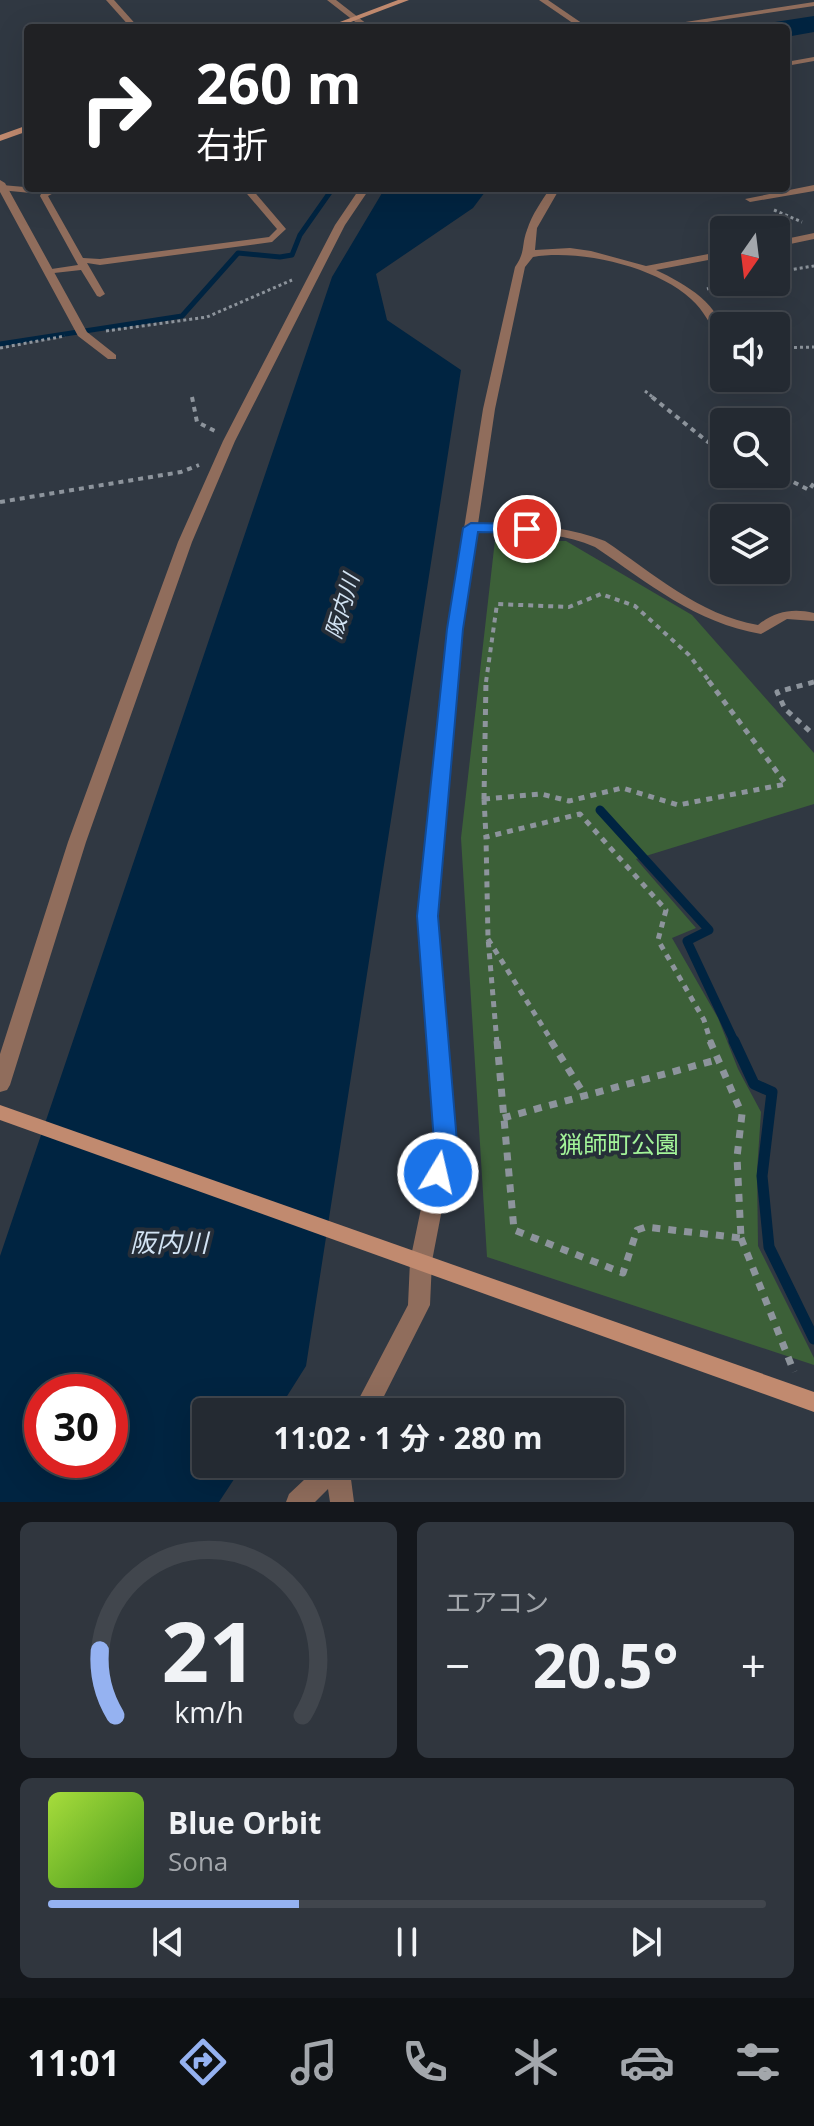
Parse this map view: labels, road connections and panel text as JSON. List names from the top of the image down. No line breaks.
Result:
{"water":["阪内川"],"parks":["猟師町公園"],"north":"bottom","page":{"turn":["260 m","右折"],"limit":"30","trip":"11:02 · 1 分 · 280 m","tile":"エアコン","heat":["−","20.5°","+"],"song":["Blue Orbit","Sona"],"tabs":"11:01","gauge":["21","km/h"]}}
